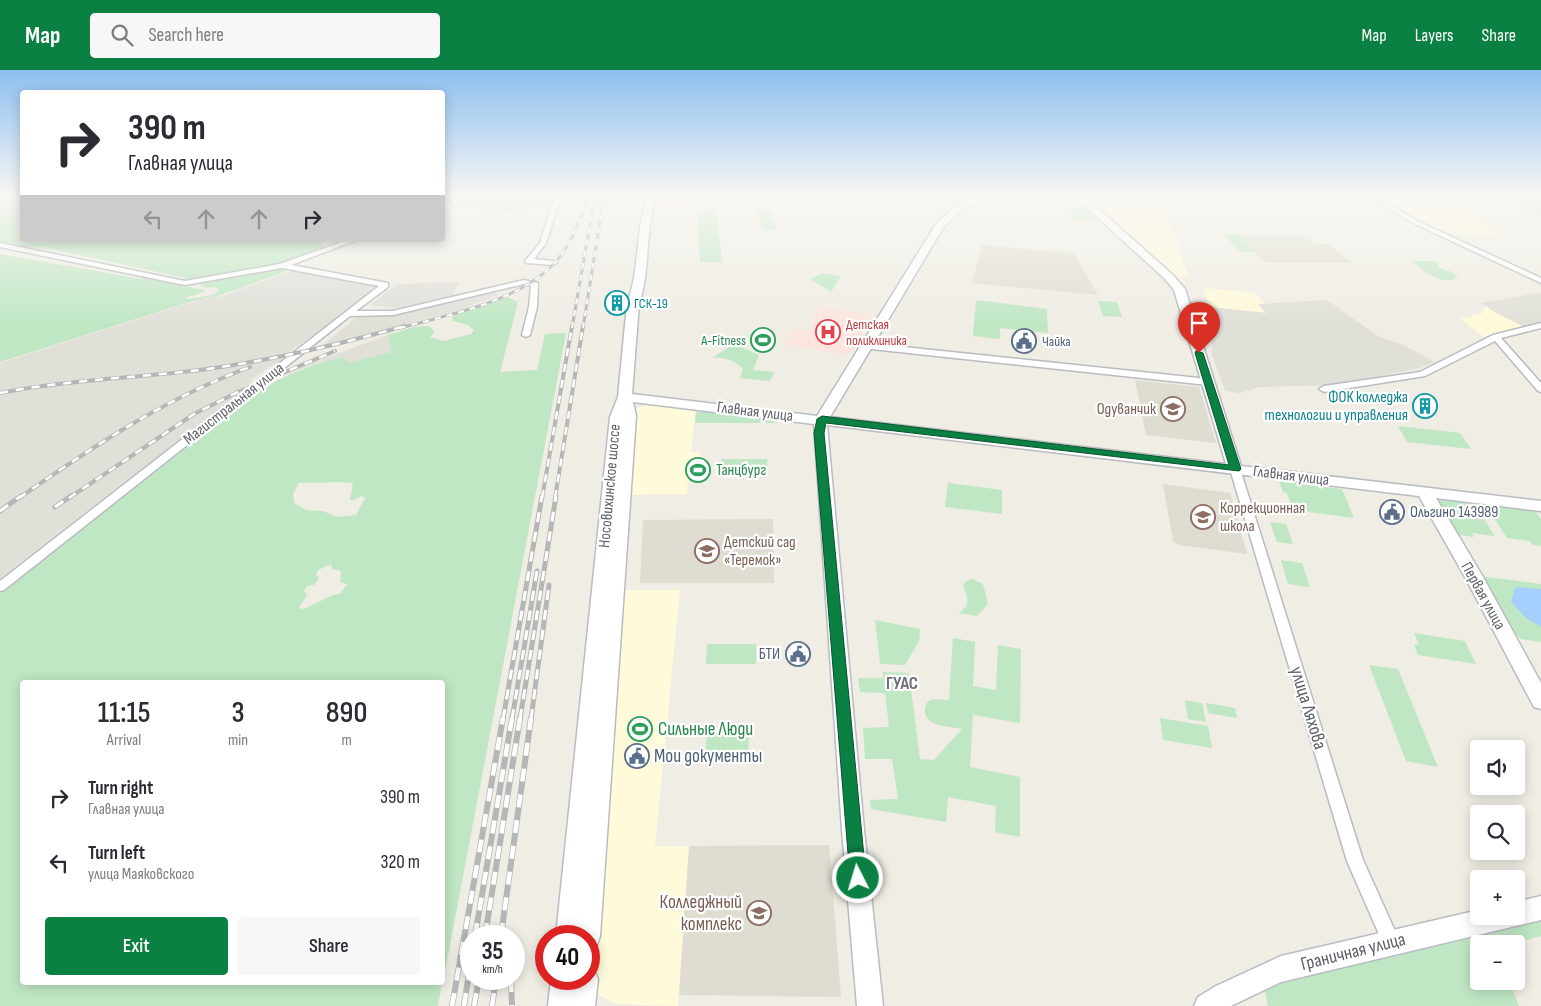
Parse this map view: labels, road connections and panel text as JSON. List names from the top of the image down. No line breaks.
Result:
{"streets":{"street":["Магистральная улица","Главная улица","Носовихинское шоссе","Первая улица","улица Ляхова","Граничная улица"]},"crossings":[["Главная улица","Носовихинское шоссе"],["Главная улица","Первая улица"],["Главная улица","улица Ляхова"],["улица Ляхова","Граничная улица"]],"districts":["ГУАС"],"places":{"building":["ГСК-19","ФОК колледжа технологии и управления"],"hospital":["Детская поликлиника"],"sports":["A-Fitness","Танцбург","Сильные Люди"],"public building":["Чайка","Ольгино 143989","БТИ","Мои документы"],"school or university":["Одуванчик","Коррекционная школа","Детский сад «Теремок»","Колледжный комплекс"]},"page":{"header":"Map","search":"Search here","nav":["Map","Layers","Share"],"turn":["390 m","Главная улица"],"eta":["11:15","Arrival","3","min","890","m"],"map_buttons":["+","−"],"list":[{"name":"Turn right","note":"Главная улица","value":"390 m"},{"name":"Turn left","note":"улица Маяковского","value":"320 m"}],"buttons":["Exit","Share"],"speed":"35 km/h","limit":"40"}}
